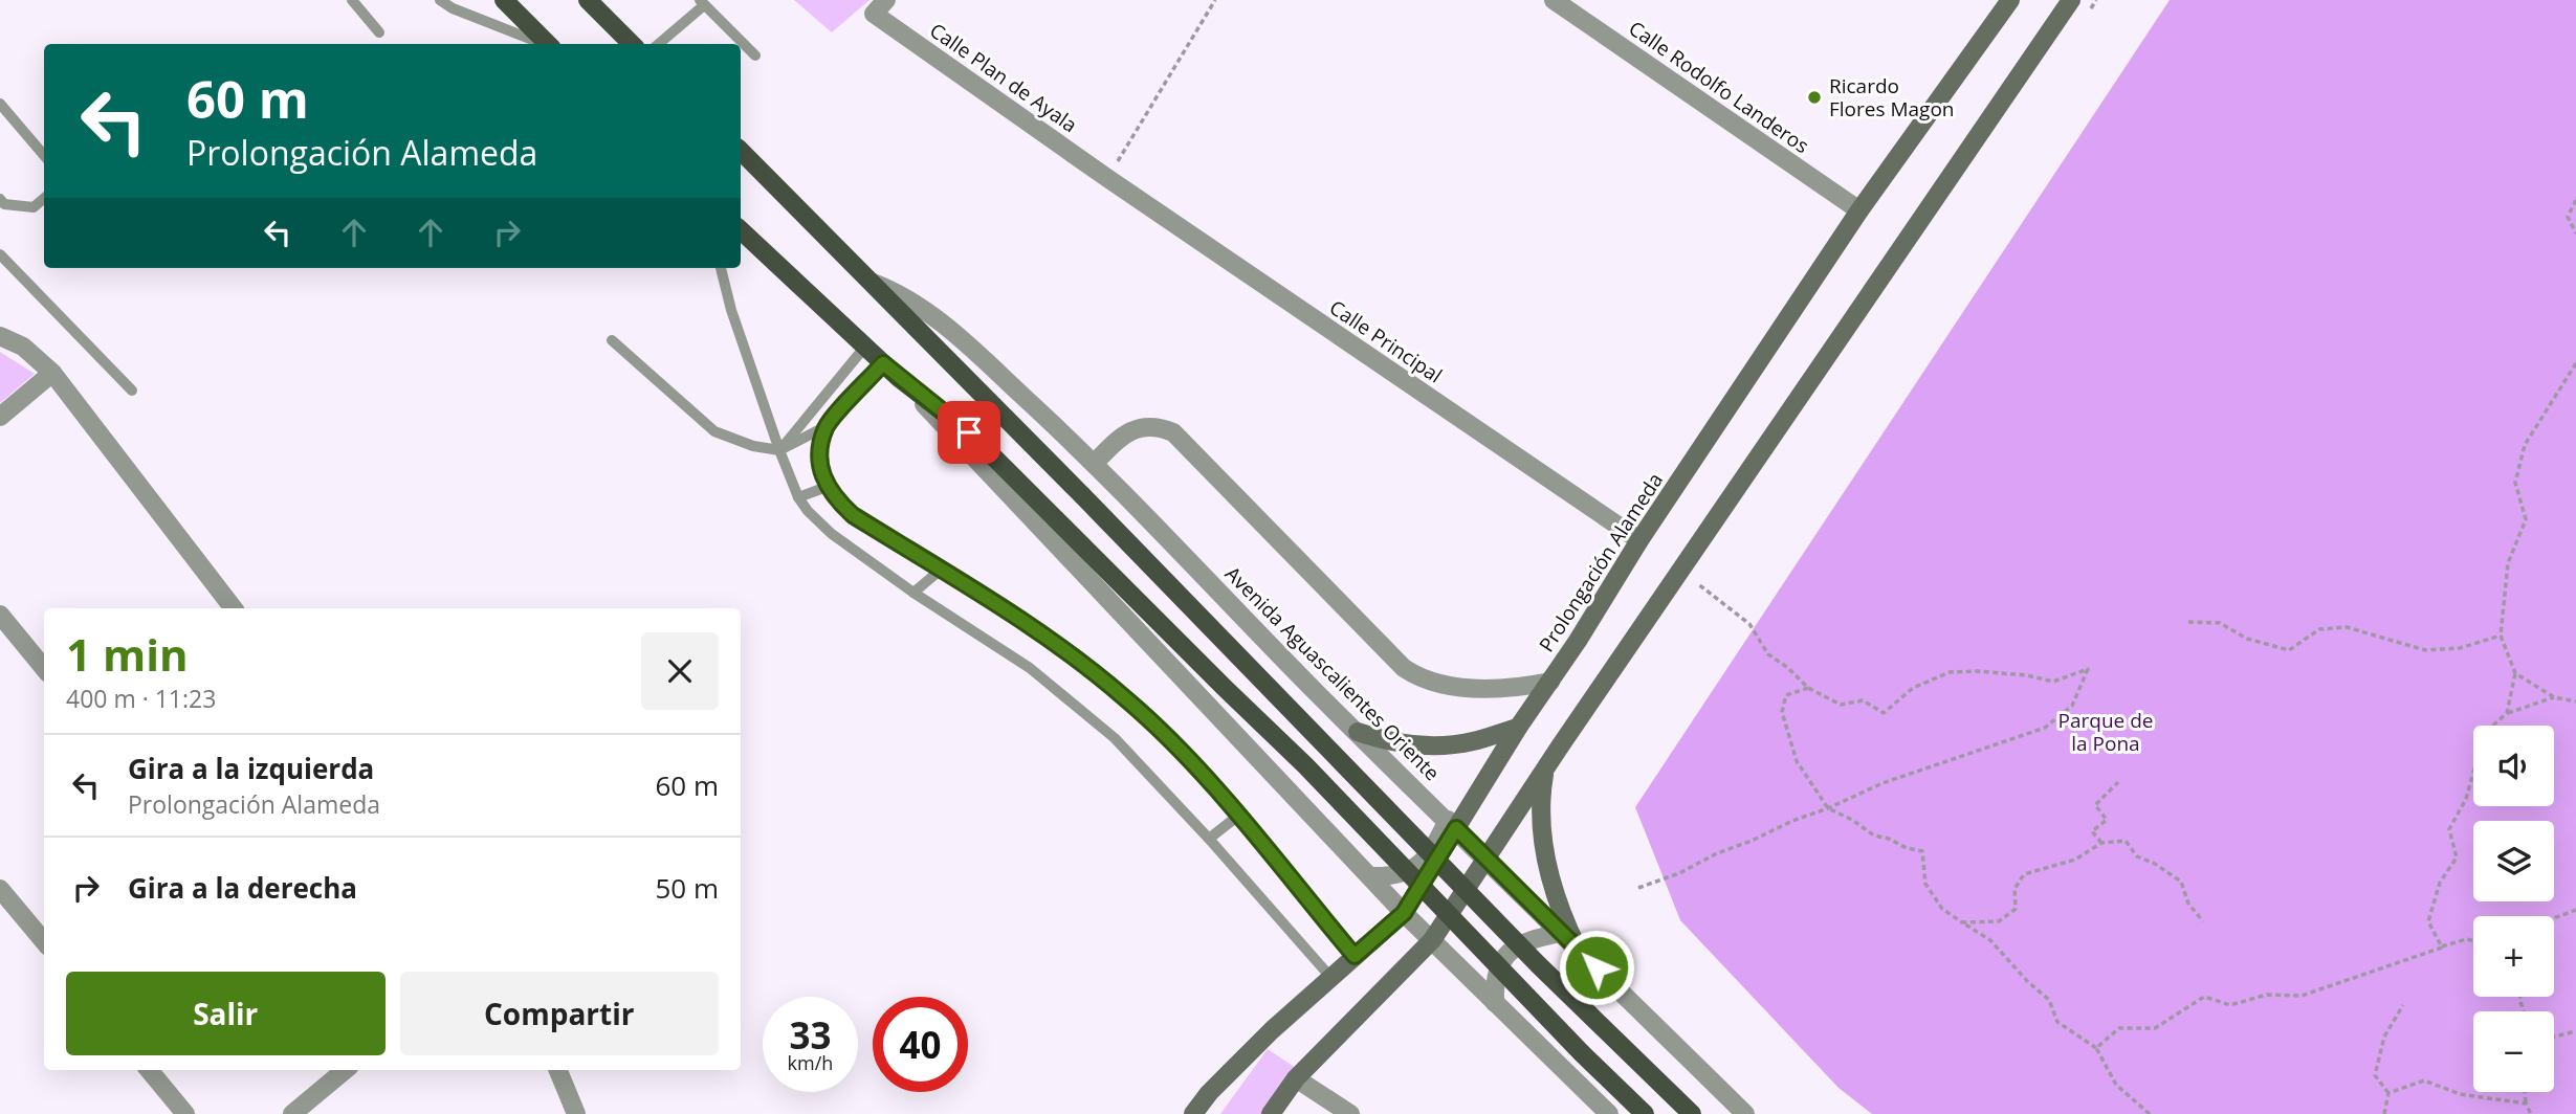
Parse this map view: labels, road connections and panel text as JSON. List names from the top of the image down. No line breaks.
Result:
{"streets":{"main road":["Prolongación Alameda","Avenida Aguascalientes Oriente"],"street":["Calle Plan de Ayala","Calle Rodolfo Landeros","Calle Principal"]},"crossings":[["Calle Plan de Ayala","Calle Principal"],["Calle Rodolfo Landeros","Prolongación Alameda"],["Calle Principal","Prolongación Alameda"],["Prolongación Alameda","Avenida Aguascalientes Oriente"]],"parks":["Parque de la Pona"],"places":["Ricardo Flores Magon"],"page":{"turn":["60 m","Prolongación Alameda"],"heading":["1 min","400 m · 11:23"],"map_buttons":["+","−"],"list":[{"name":"Gira a la izquierda","note":"Prolongación Alameda","value":"60 m"},{"name":"Gira a la derecha","value":"50 m"}],"buttons":["Salir","Compartir"],"speed":"33 km/h","limit":"40"}}
